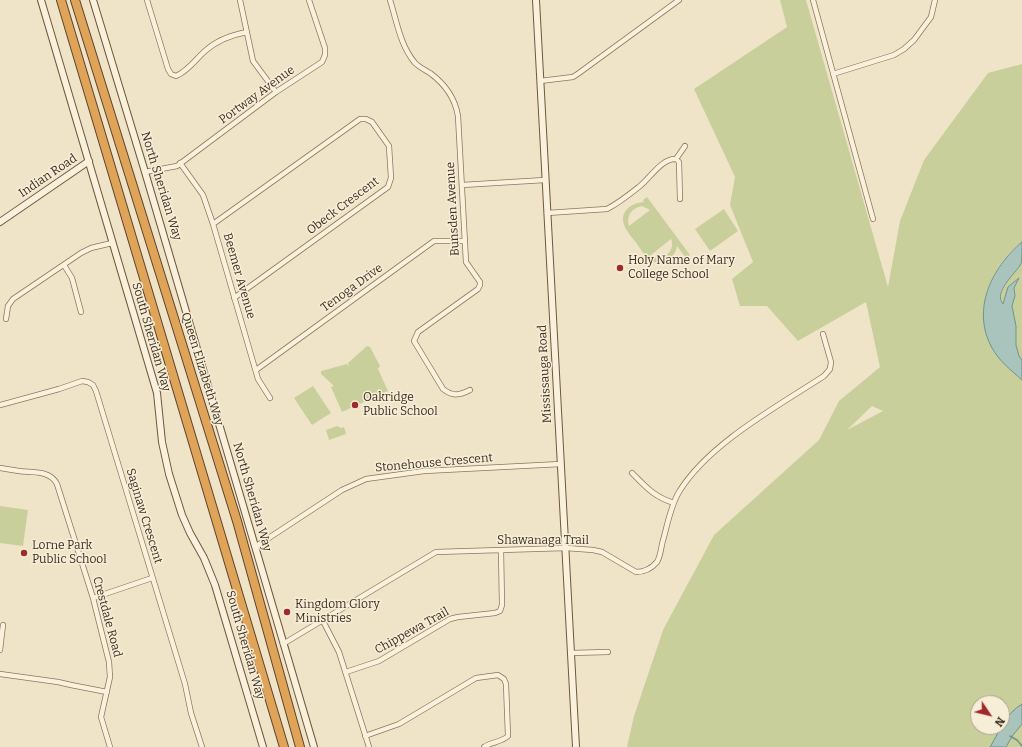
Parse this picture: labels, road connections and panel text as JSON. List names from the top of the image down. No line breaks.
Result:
{"streets":{"highway":["Queen Elizabeth Way"],"street":["Portway Avenue","Indian Road","North Sheridan Way","Obeck Crescent","Bunsden Avenue","Beemer Avenue","Tenoga Drive","South Sheridan Way","Mississauga Road","Stonehouse Crescent","Saginaw Crescent","Shawanaga Trail","Crestdale Road","Chippewa Trail"]},"crossings":[["Portway Avenue","North Sheridan Way"],["Portway Avenue","Beemer Avenue"],["Indian Road","South Sheridan Way"],["North Sheridan Way","Stonehouse Crescent"],["North Sheridan Way","Shawanaga Trail"],["Obeck Crescent","Beemer Avenue"],["Bunsden Avenue","Tenoga Drive"],["Beemer Avenue","Tenoga Drive"],["Mississauga Road","Stonehouse Crescent"],["Mississauga Road","Shawanaga Trail"],["Shawanaga Trail","Chippewa Trail"]],"places":["Holy Name of Mary College School","Oakridge Public School","Lorne Park Public School","Kingdom Glory Ministries"],"north":"bottom right"}
